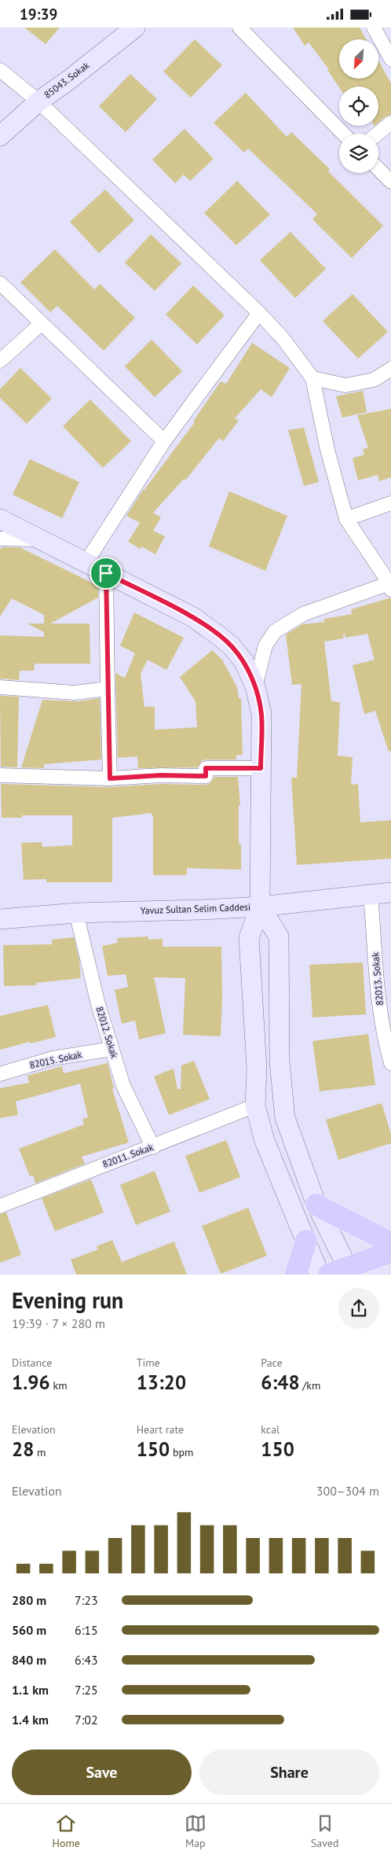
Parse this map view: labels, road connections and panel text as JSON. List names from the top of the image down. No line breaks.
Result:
{"streets":{"main road":["85043. Sokak","Yavuz Sultan Selim Caddesi"],"street":["82013. Sokak","82012. Sokak","82015. Sokak","82011. Sokak"]},"crossings":[["Yavuz Sultan Selim Caddesi","82013. Sokak"],["Yavuz Sultan Selim Caddesi","82012. Sokak"],["82012. Sokak","82015. Sokak"],["82012. Sokak","82011. Sokak"]],"north":"bottom left","page":{"status":"19:39","heading":["Evening run","19:39 · 7 × 280 m"],"stats":[["Distance","1.96 km"],["Time","13:20"],["Pace","6:48 /km"],["Elevation","28 m"],["Heart rate","150 bpm"],["kcal","150"]],"chart":["Elevation","300–304 m"],"list":[{"name":"280 m","note":"7:23"},{"name":"560 m","note":"6:15"},{"name":"840 m","note":"6:43"},{"name":"1.1 km","note":"7:25"},{"name":"1.4 km","note":"7:02"}],"buttons":["Save","Share"],"tabs":["Home","Map","Saved"]}}
